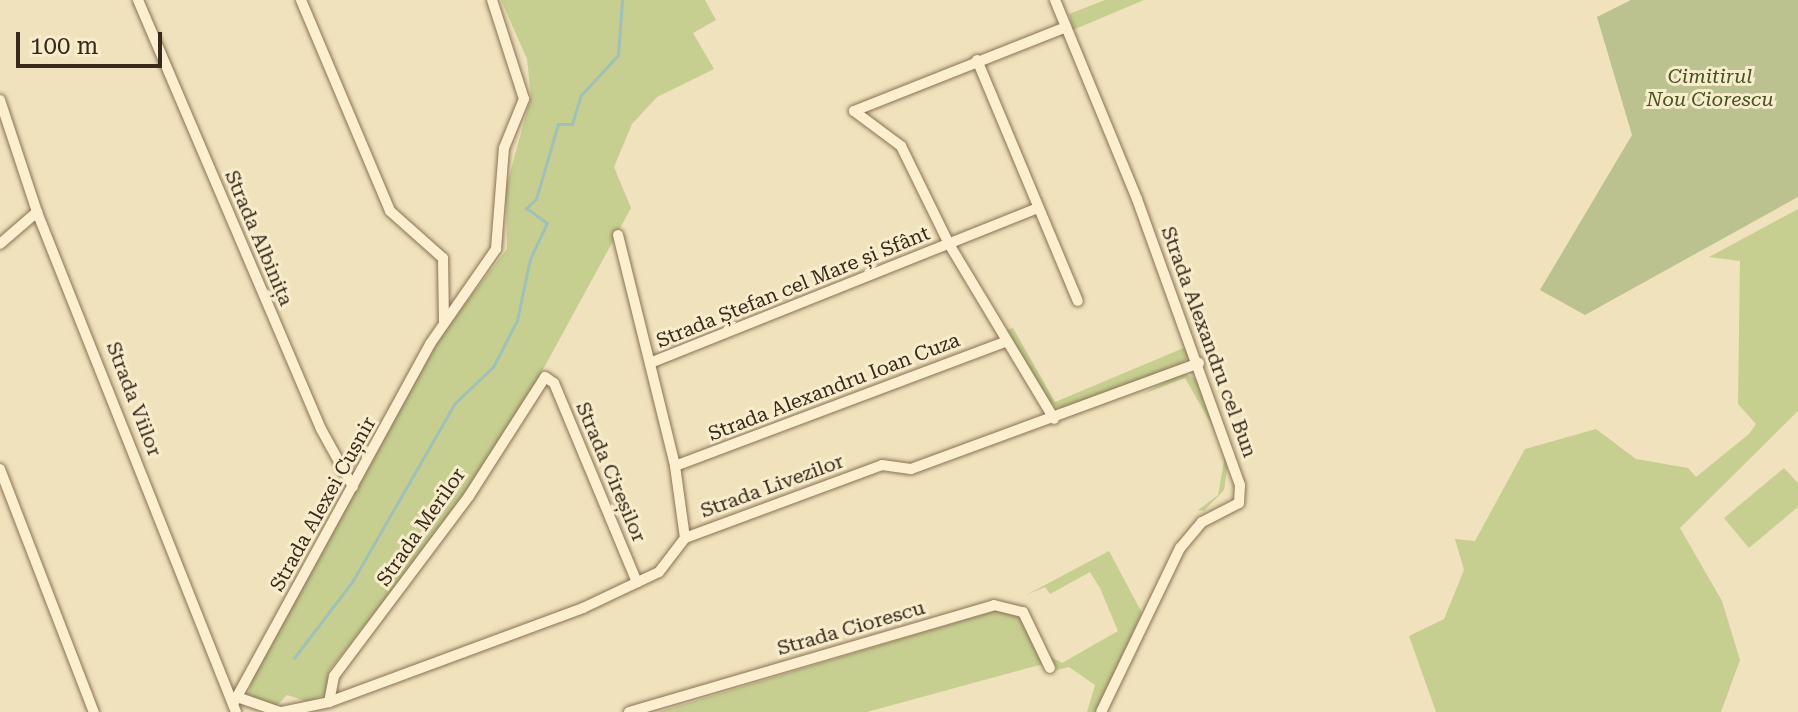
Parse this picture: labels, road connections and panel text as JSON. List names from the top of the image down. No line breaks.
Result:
{"streets":{"street":["Strada Albinița","Strada Ștefan cel Mare și Sfânt","Strada Alexandru cel Bun","Strada Alexandru Ioan Cuza","Strada Viilor","Strada Cireșilor","Strada Livezilor","Strada Alexei Cușnir","Strada Merilor","Strada Ciorescu"]},"crossings":[["Strada Albinița","Strada Alexei Cușnir"],["Strada Ștefan cel Mare și Sfânt","Strada Alexandru Ioan Cuza"],["Strada Ștefan cel Mare și Sfânt","Strada Livezilor"],["Strada Alexandru cel Bun","Strada Livezilor"],["Strada Viilor","Strada Livezilor"],["Strada Viilor","Strada Alexei Cușnir"],["Strada Cireșilor","Strada Livezilor"],["Strada Cireșilor","Strada Merilor"],["Strada Livezilor","Strada Alexei Cușnir"],["Strada Livezilor","Strada Merilor"]],"parks":["Cimitirul Nou Ciorescu"],"scale_bar":"100 m"}
